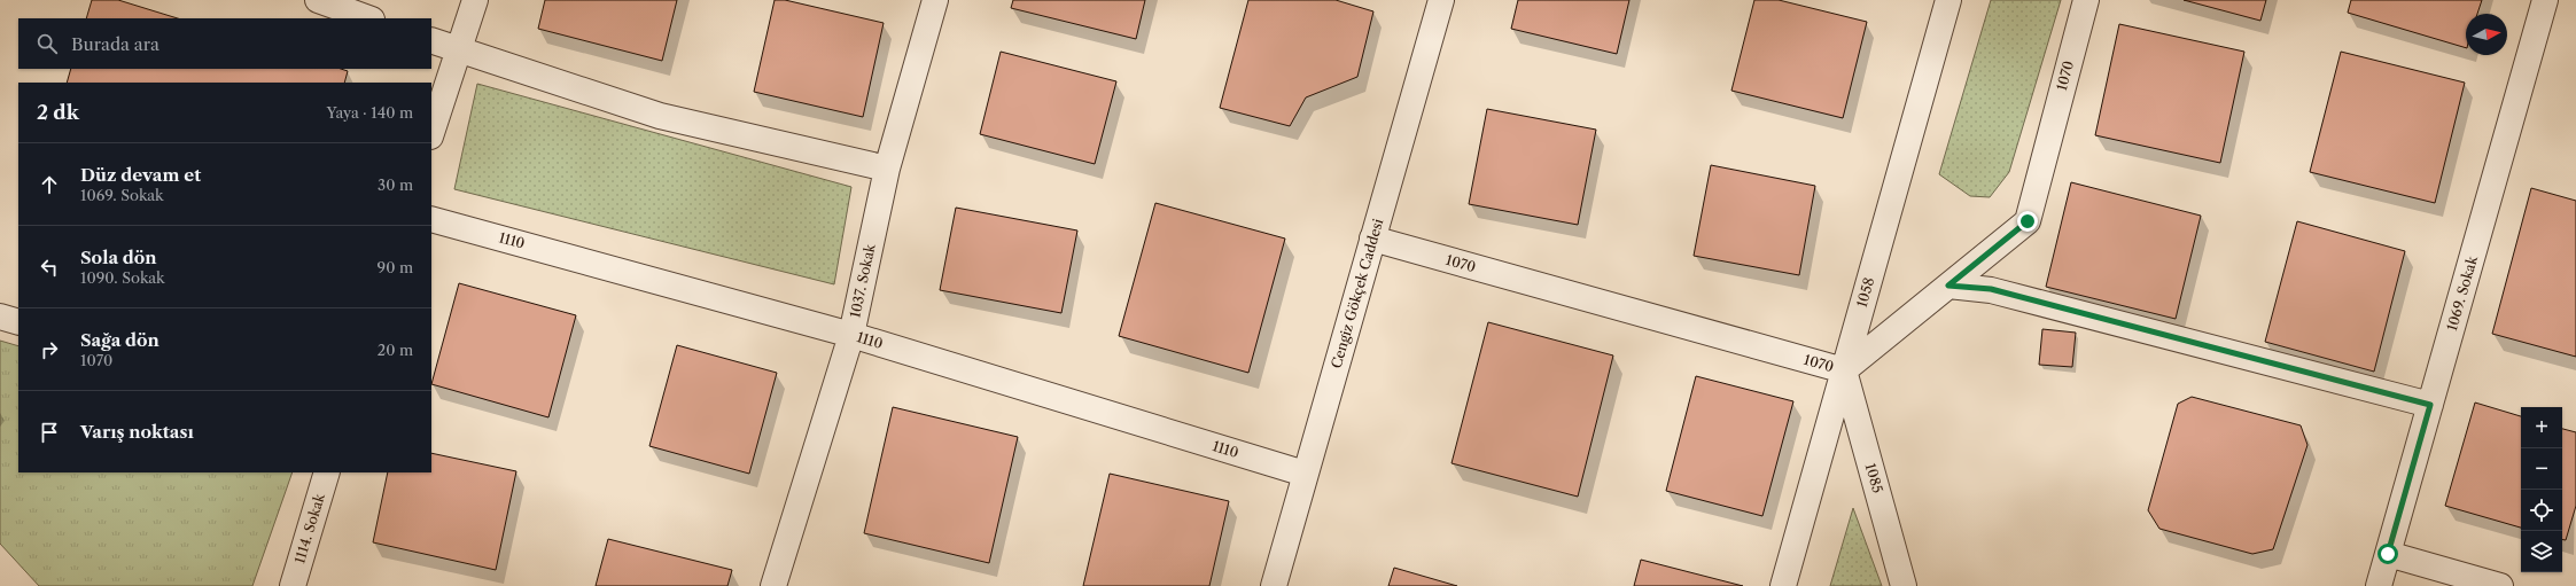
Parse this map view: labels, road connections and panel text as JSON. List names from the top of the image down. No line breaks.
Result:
{"streets":{"street":["1070","1110","1037. Sokak","1058","Cengiz Gökçek Caddesi","1069. Sokak","1085","1114. Sokak"]},"crossings":[["1070","1058"],["1070","Cengiz Gökçek Caddesi"],["1070","1085"],["1110","1037. Sokak"],["1110","Cengiz Gökçek Caddesi"],["1058","1085"]],"north":"right","page":{"search":"Burada ara","heading":["2 dk","Yaya · 140 m"],"list":[["Düz devam et","1069. Sokak","30 m"],["Sola dön","1090. Sokak","90 m"],["Sağa dön","1070","20 m"],"Varış noktası"],"map_buttons":["+","−"]}}
